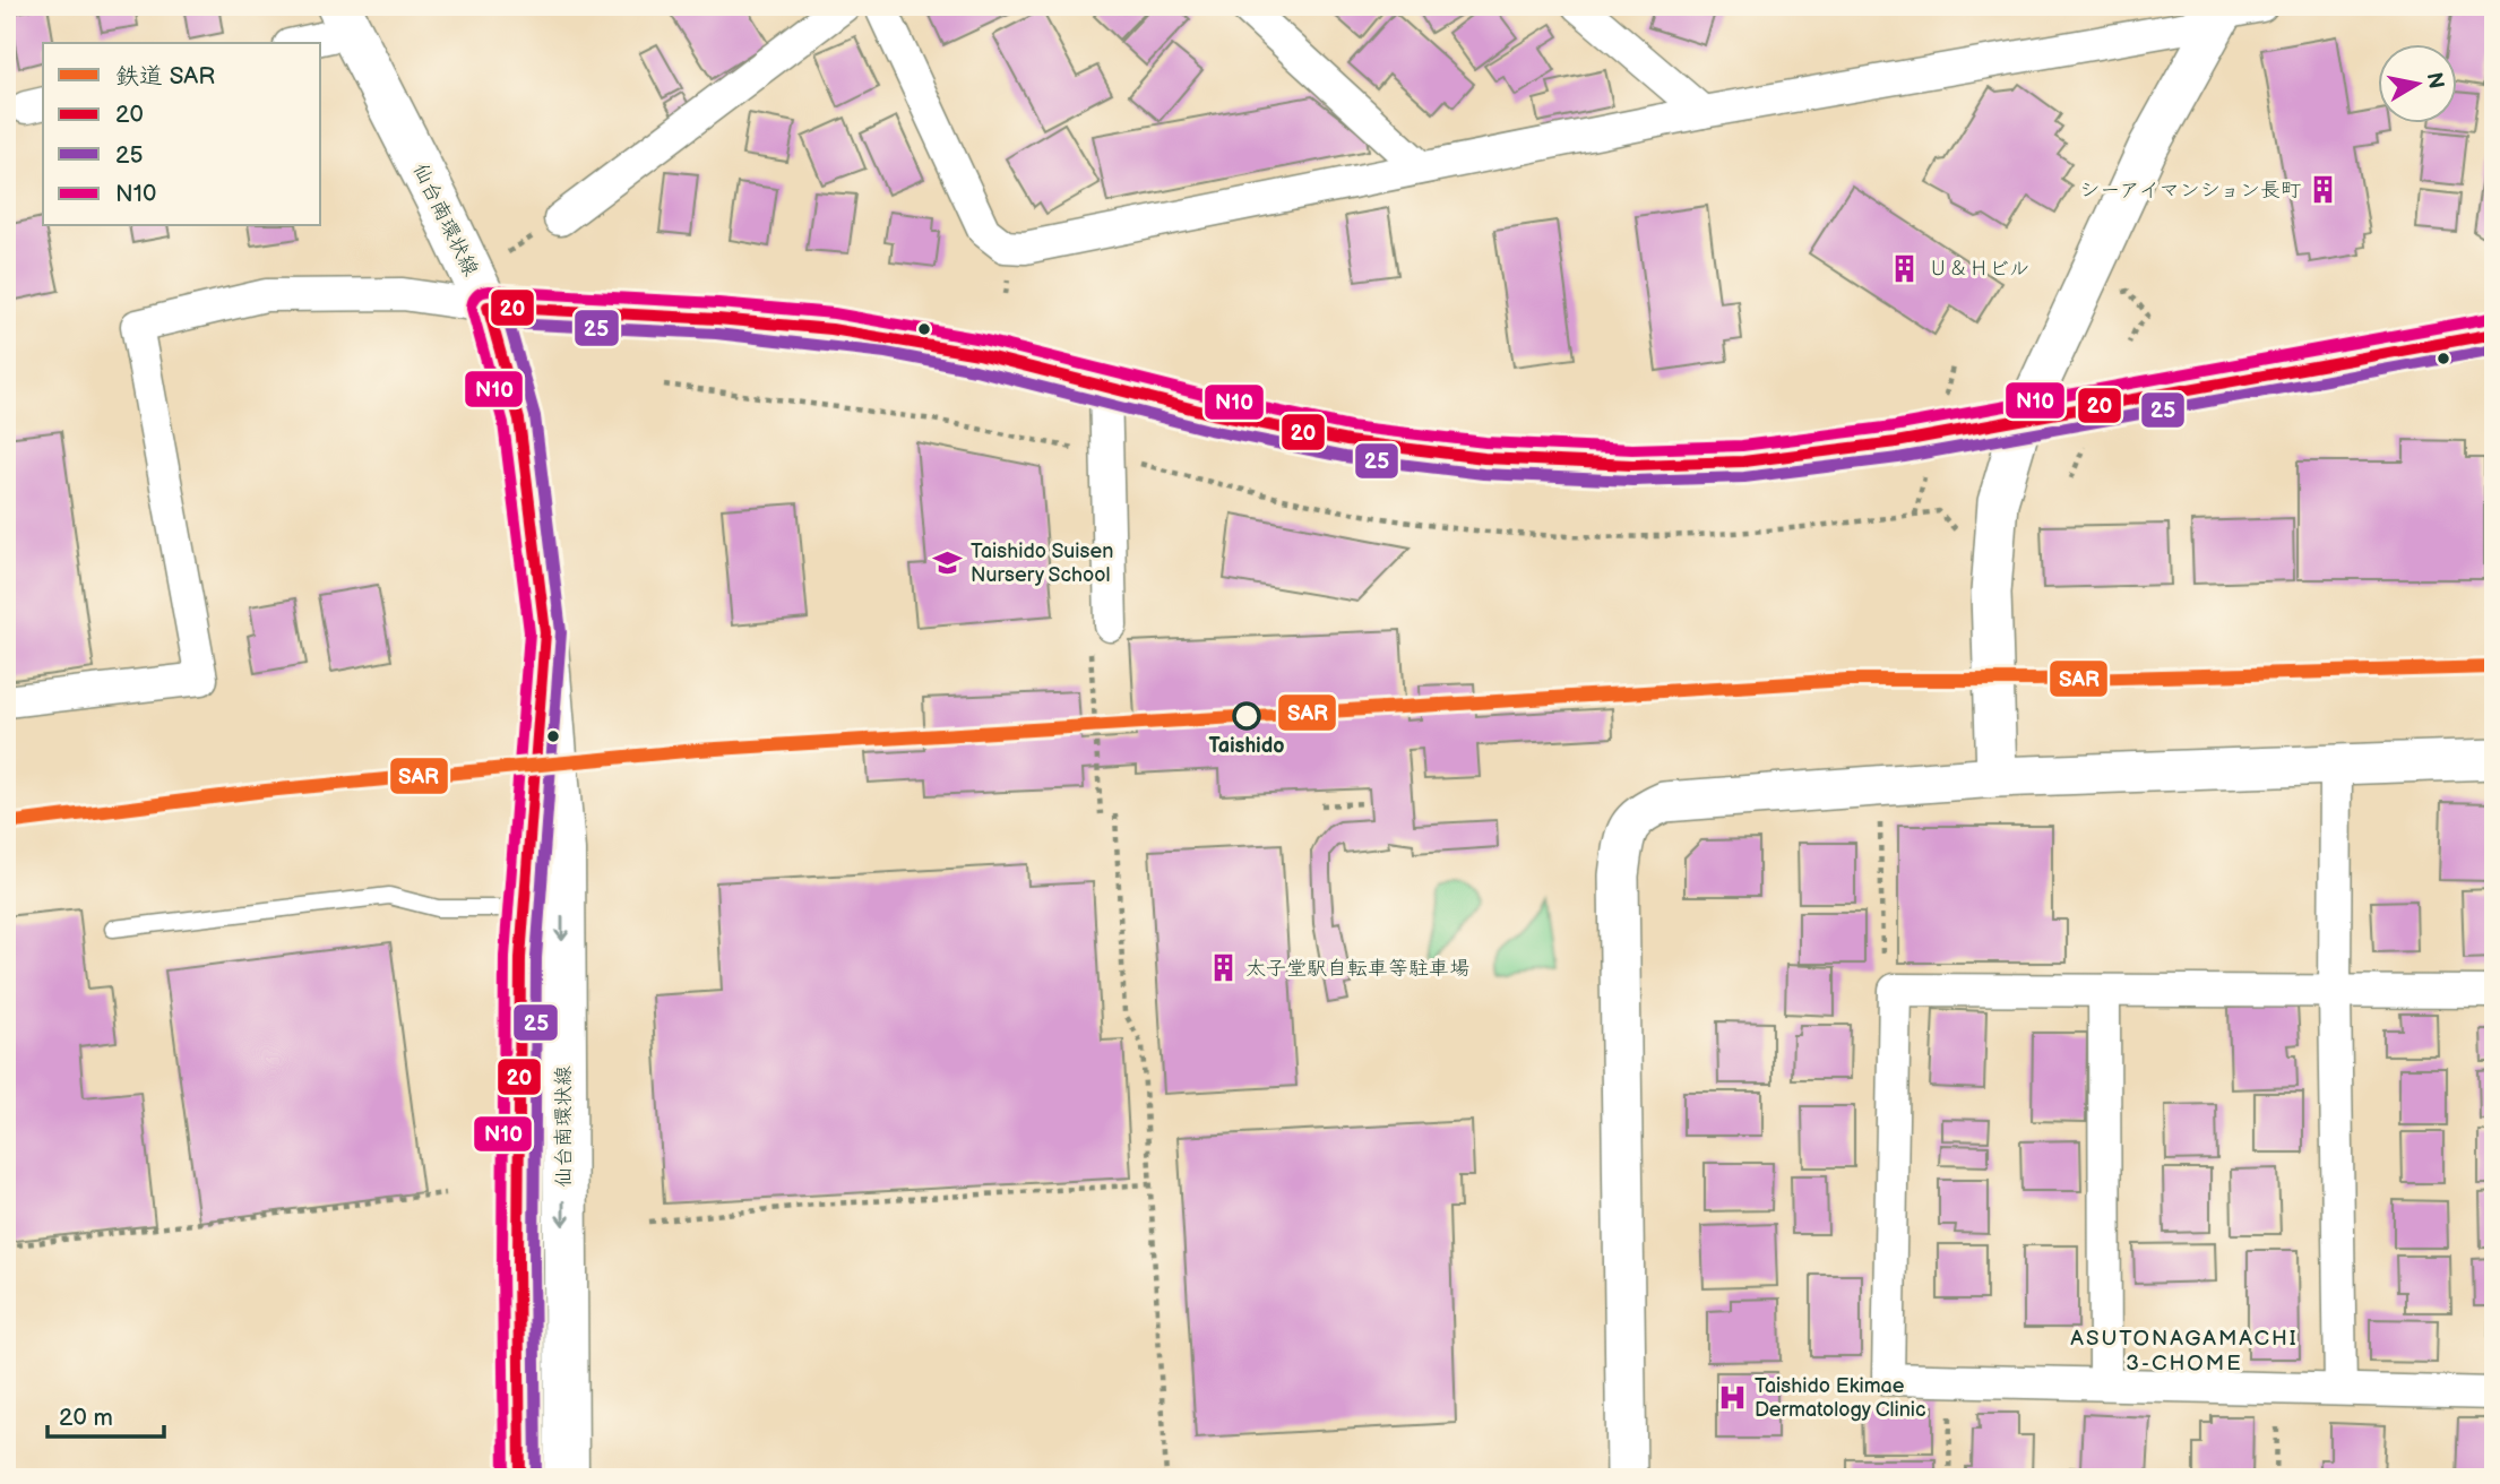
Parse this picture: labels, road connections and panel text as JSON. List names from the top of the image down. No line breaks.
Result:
{"streets":{"main road":["仙台南環状線"]},"districts":["ASUTONAGAMACHI 3-CHOME"],"places":{"building":["シーアイマンション長町","Ｕ＆Ｈビル","太子堂駅自転車等駐車場"],"school or university":["Taishido Suisen Nursery School"],"other":["Taishido"],"hospital":["Taishido Ekimae Dermatology Clinic"]},"lines":["transit line N10","transit line 20","transit line 25","rail line SAR"],"legend":["鉄道 SAR","20","25","N10"],"scale_bar":"20 m","north":"right"}
